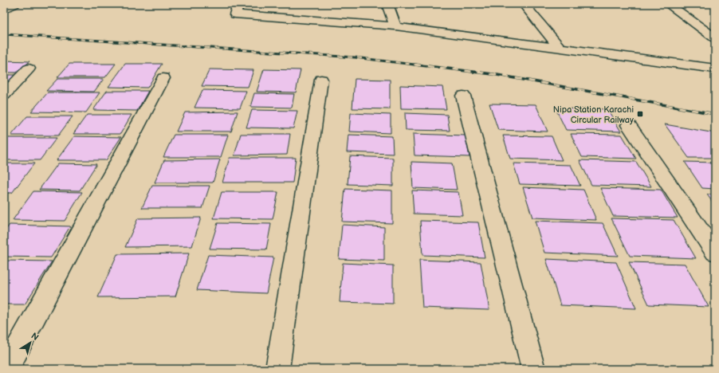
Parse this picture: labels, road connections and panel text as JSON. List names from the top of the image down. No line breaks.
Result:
{"places":{"transit":["Nipa Station Karachi Circular Railway"]},"north":"top right"}
